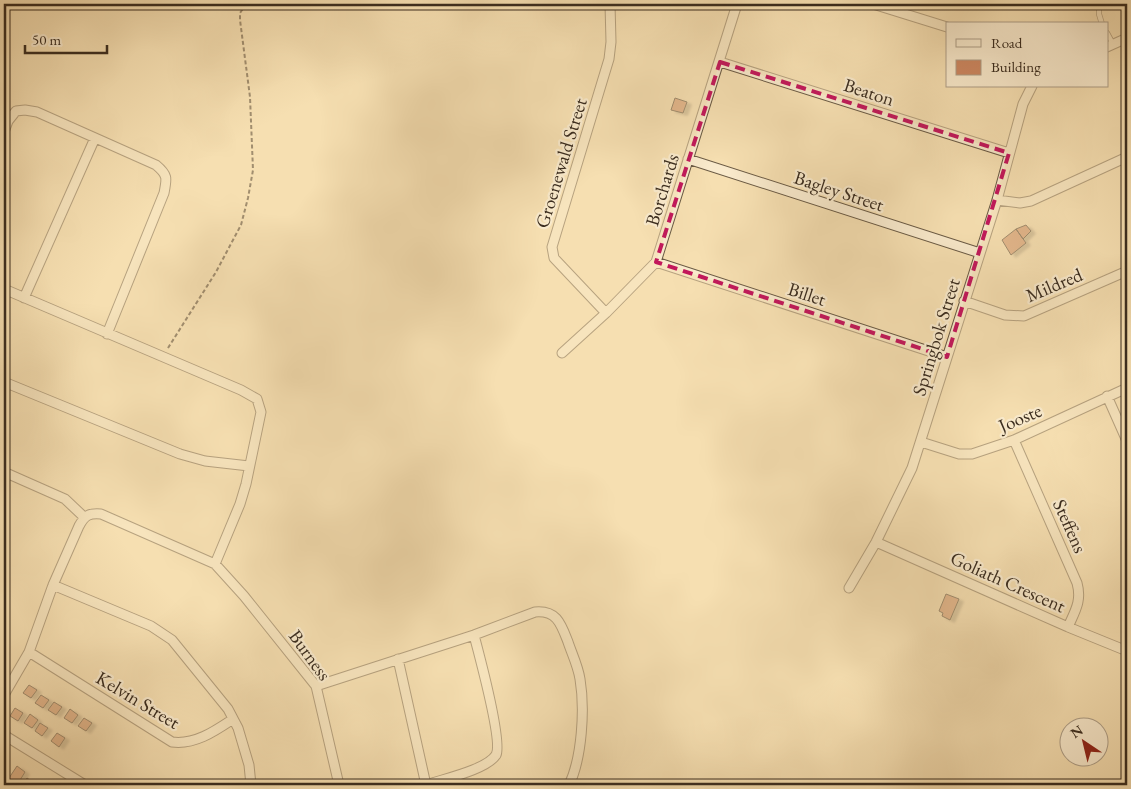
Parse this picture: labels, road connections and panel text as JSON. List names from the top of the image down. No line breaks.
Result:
{"streets":{"street":["Beaton","Groenewald Street","Borchards","Bagley Street","Mildred","Billet","Springbok Street","Jooste","Steffens","Goliath Crescent","Burness","Kelvin Street"]},"crossings":[["Beaton","Borchards"],["Beaton","Springbok Street"],["Groenewald Street","Borchards"],["Borchards","Bagley Street"],["Borchards","Billet"],["Bagley Street","Springbok Street"],["Mildred","Springbok Street"],["Billet","Springbok Street"],["Springbok Street","Jooste"],["Springbok Street","Goliath Crescent"],["Jooste","Steffens"],["Steffens","Goliath Crescent"]],"legend":["Road","Building"],"scale_bar":"50 m","north":"top left"}
